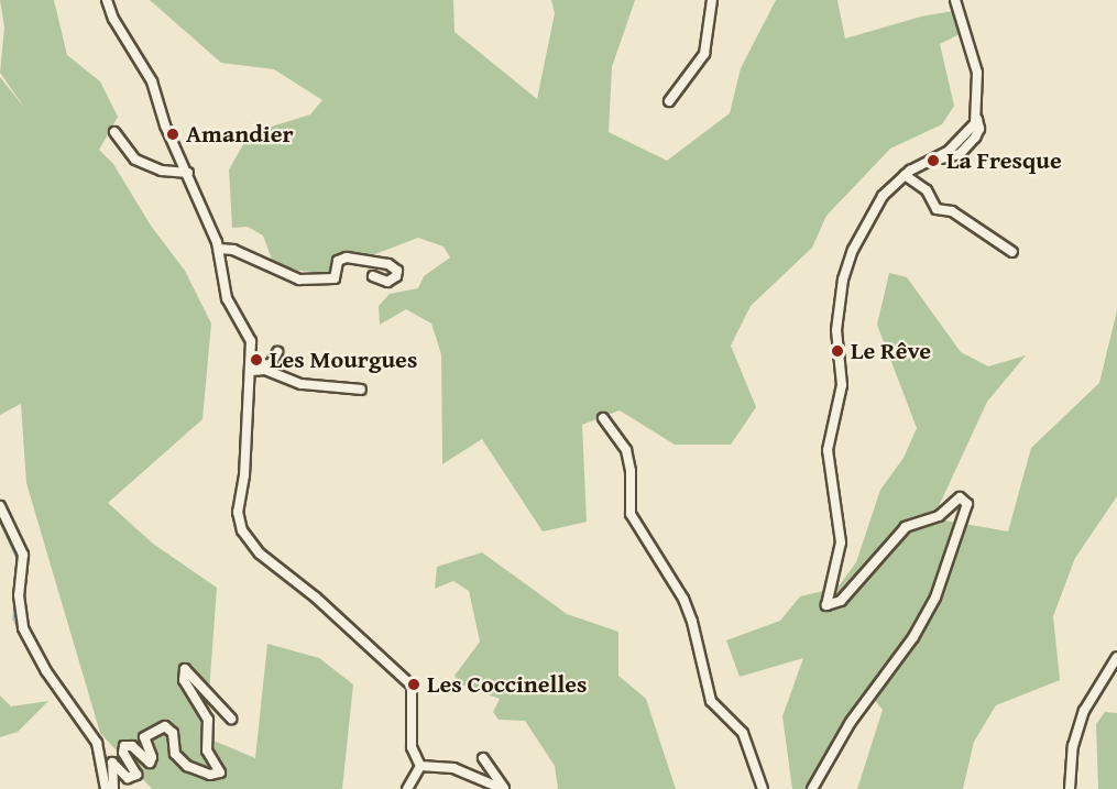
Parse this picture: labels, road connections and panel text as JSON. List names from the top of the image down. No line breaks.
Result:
{"places":["Amandier","La Fresque","Le Rêve","Les Mourgues","Les Coccinelles"]}
